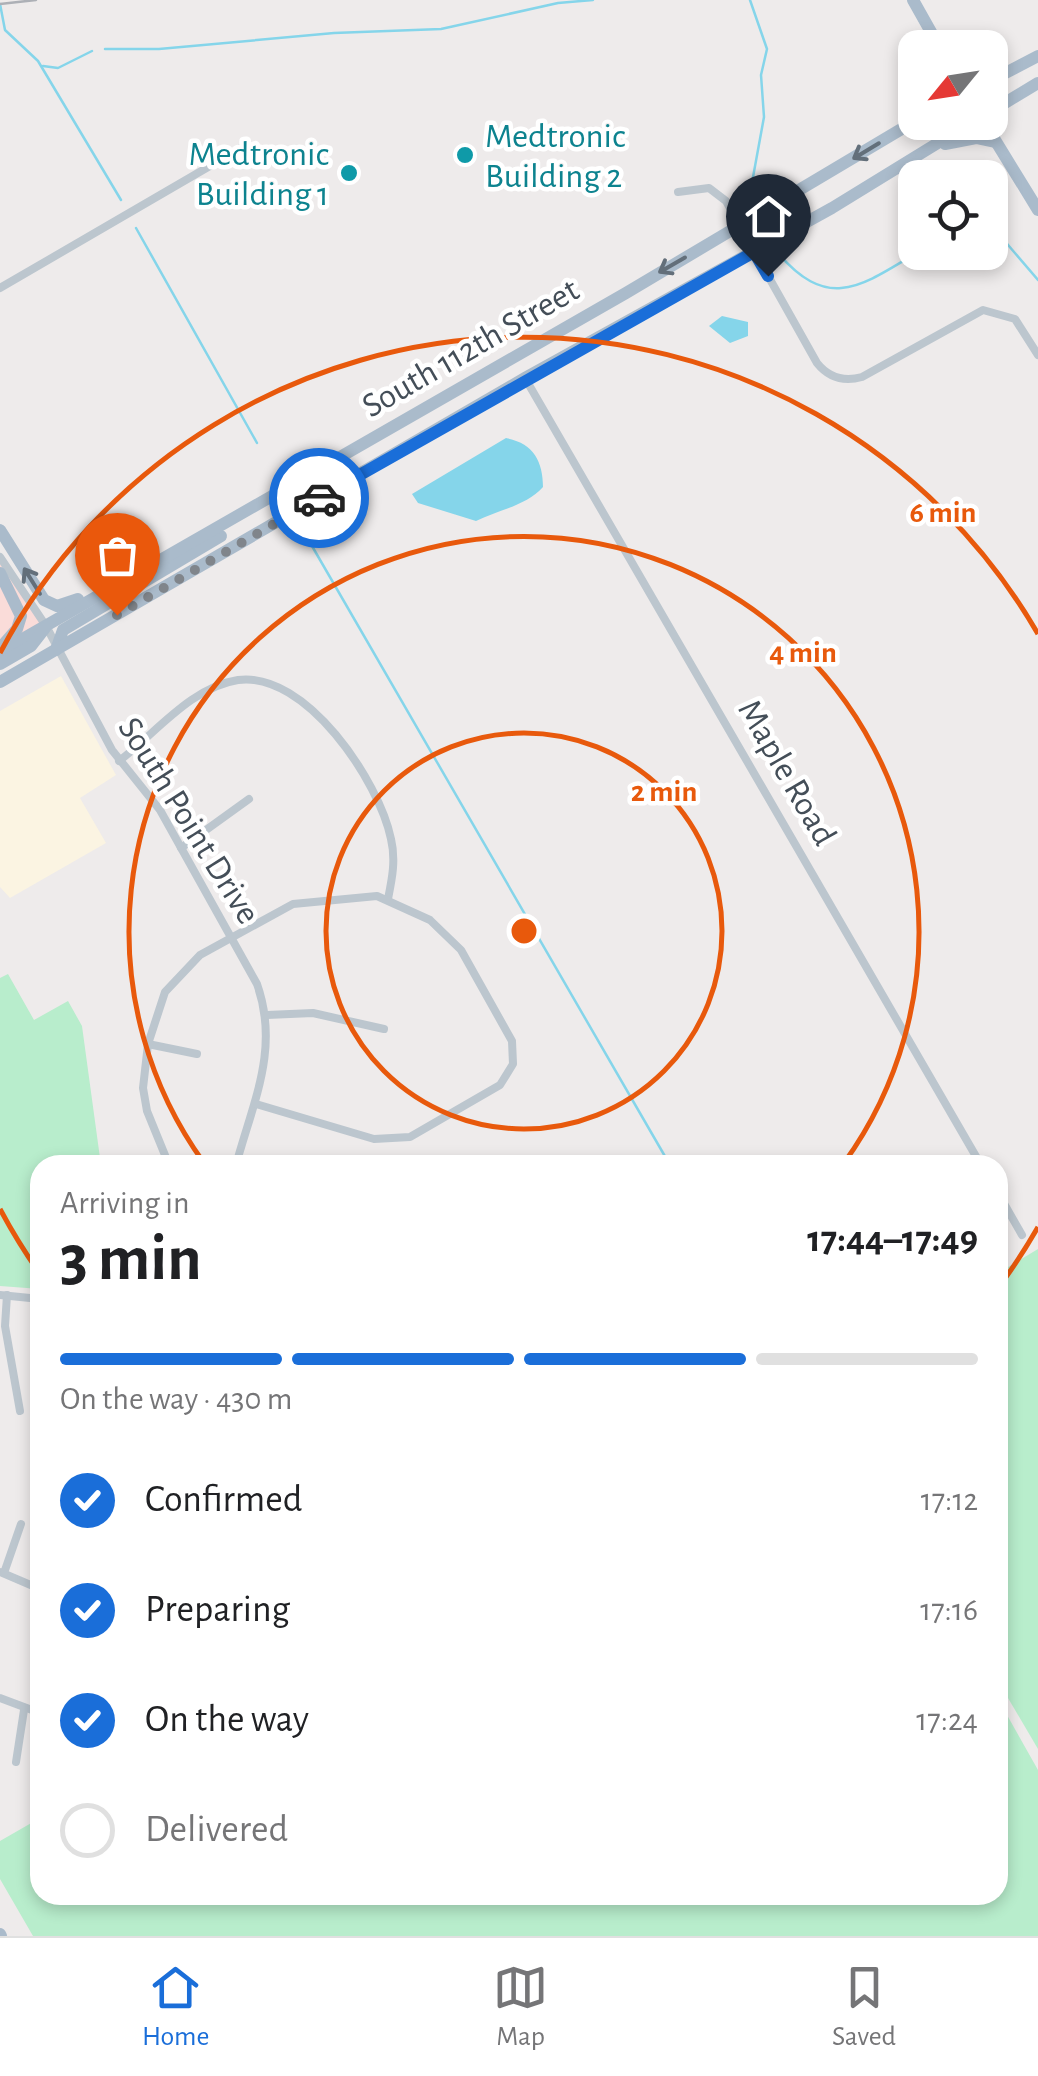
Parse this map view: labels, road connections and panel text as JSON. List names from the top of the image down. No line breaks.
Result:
{"streets":{"main road":["South 112th Street","Maple Road"],"street":["South Point Drive"]},"crossings":[["South 112th Street","Maple Road"],["South 112th Street","South Point Drive"]],"places":["Medtronic Building 2","Medtronic Building 1"],"north":"bottom left","page":{"heading":["3 min","Arriving in","17:44–17:49"],"bar":"On the way · 430 m","list":[["Confirmed","17:12"],["Preparing","17:16"],["On the way","17:24"],"Delivered"],"tabs":["Home","Map","Saved"]},"rings":["6 min","4 min","2 min"]}
